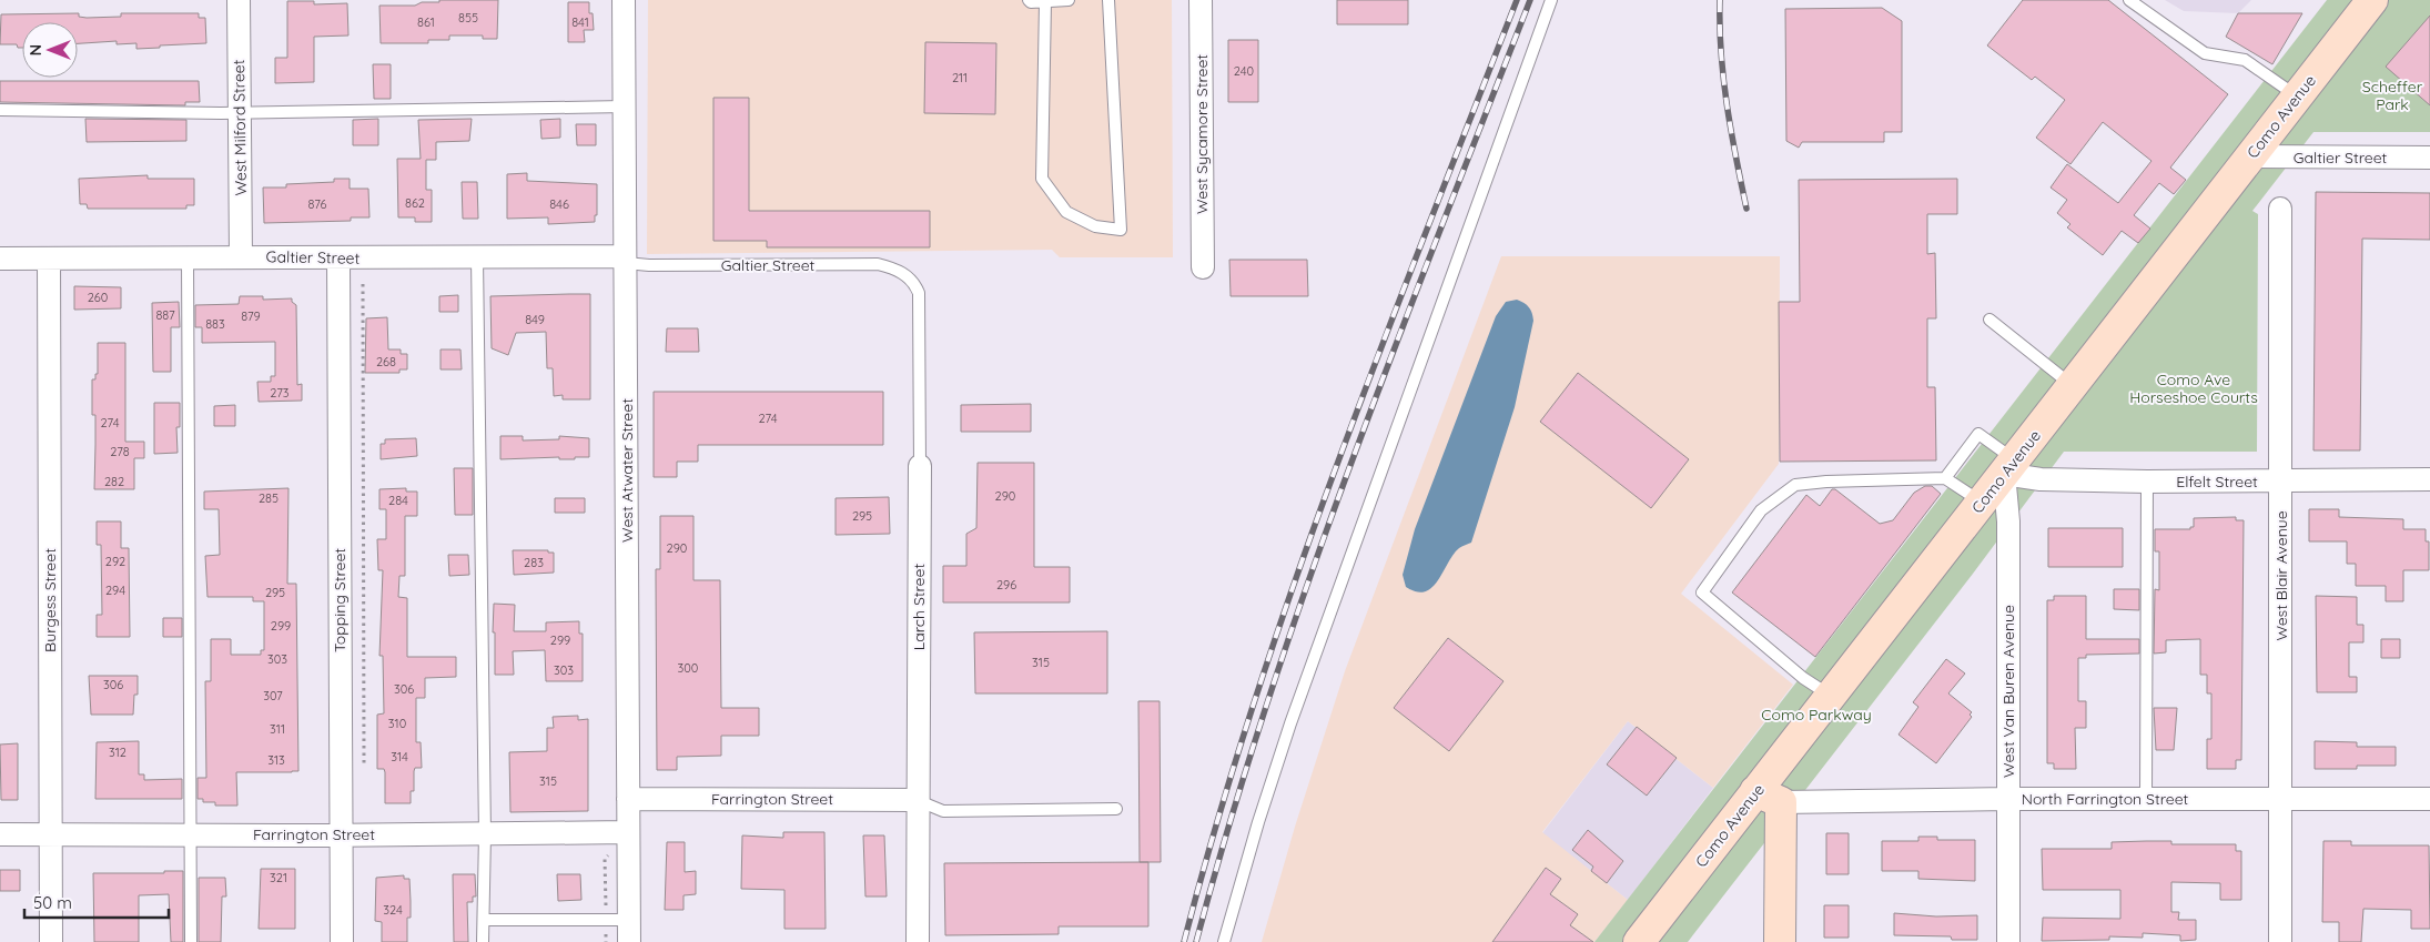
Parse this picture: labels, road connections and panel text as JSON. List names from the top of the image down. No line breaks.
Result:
{"streets":{"main road":["Como Avenue"],"street":["West Milford Street","West Sycamore Street","Galtier Street","West Atwater Street","Elfelt Street","West Blair Avenue","Burgess Street","Topping Street","Larch Street","West Van Buren Avenue","Farrington Street","North Farrington Street"]},"crossings":[["Como Avenue","Galtier Street"],["Como Avenue","Elfelt Street"],["Como Avenue","West Van Buren Avenue"],["Como Avenue","North Farrington Street"],["West Milford Street","Galtier Street"],["Galtier Street","West Atwater Street"],["Galtier Street","Burgess Street"],["Galtier Street","Topping Street"],["Galtier Street","Larch Street"],["West Atwater Street","Farrington Street"],["Elfelt Street","West Blair Avenue"],["Elfelt Street","West Van Buren Avenue"],["West Blair Avenue","North Farrington Street"],["Burgess Street","Farrington Street"],["Topping Street","Farrington Street"],["Larch Street","Farrington Street"],["West Van Buren Avenue","North Farrington Street"]],"parks":["Scheffer Park","Como Ave Horseshoe Courts","Como Parkway"],"house_numbers":["855","861","841","240","211","862","876","846","260","887","879","849","883","268","273","274","274","278","282","290","285","284","295","290","292","283","296","294","295","299","299","303","315","300","303","306","306","307","310","311","312","314","313","315","321","324"],"scale_bar":"50 m","north":"left"}
